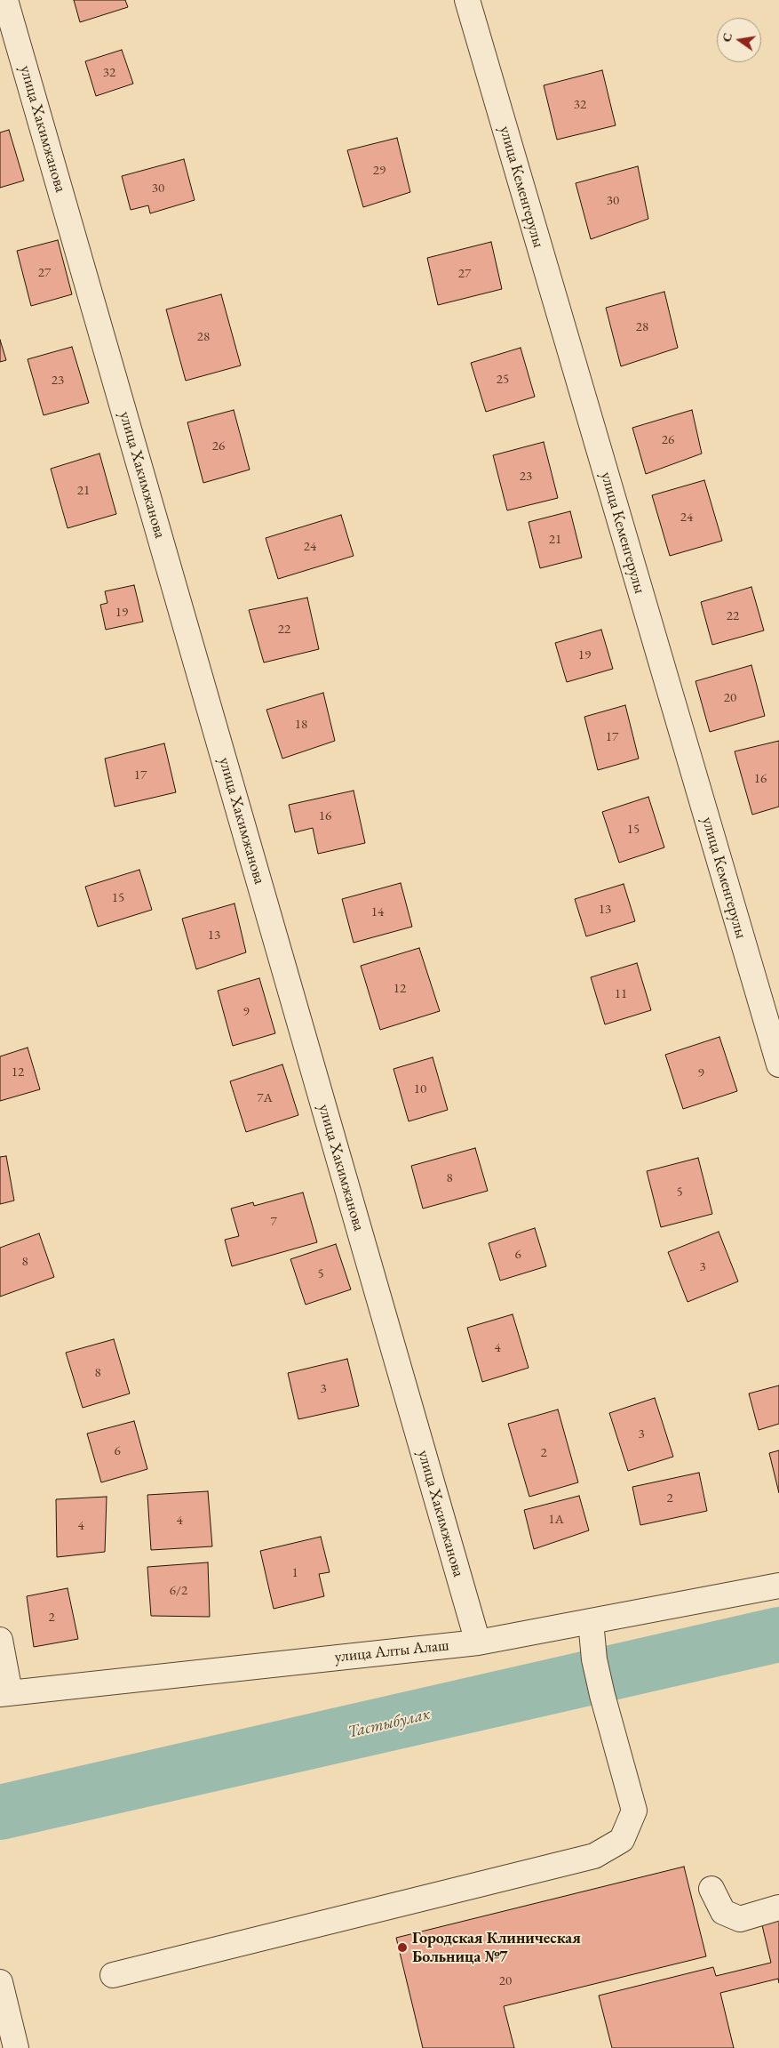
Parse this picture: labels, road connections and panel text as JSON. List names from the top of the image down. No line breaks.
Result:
{"streets":{"street":["улица Хакимжанова","улица Кеменгерулы","улица Алты Алаш"]},"crossings":[["улица Хакимжанова","улица Алты Алаш"]],"water":["Тастыбулак"],"places":["Городская Клиническая Больница №7"],"house_numbers":["32","32","29","30","30","27","27","28","28","25","23","26","26","23","21","24","21","24","19","22","22","19","20","18","17","17","16","16","15","15","13","14","13","12","11","9","12","9","10","7А","8","5","7","6","8","3","5","4","8","3","3","6","2","2","1А","4","4","1","6/2","2","20"],"north":"left"}
